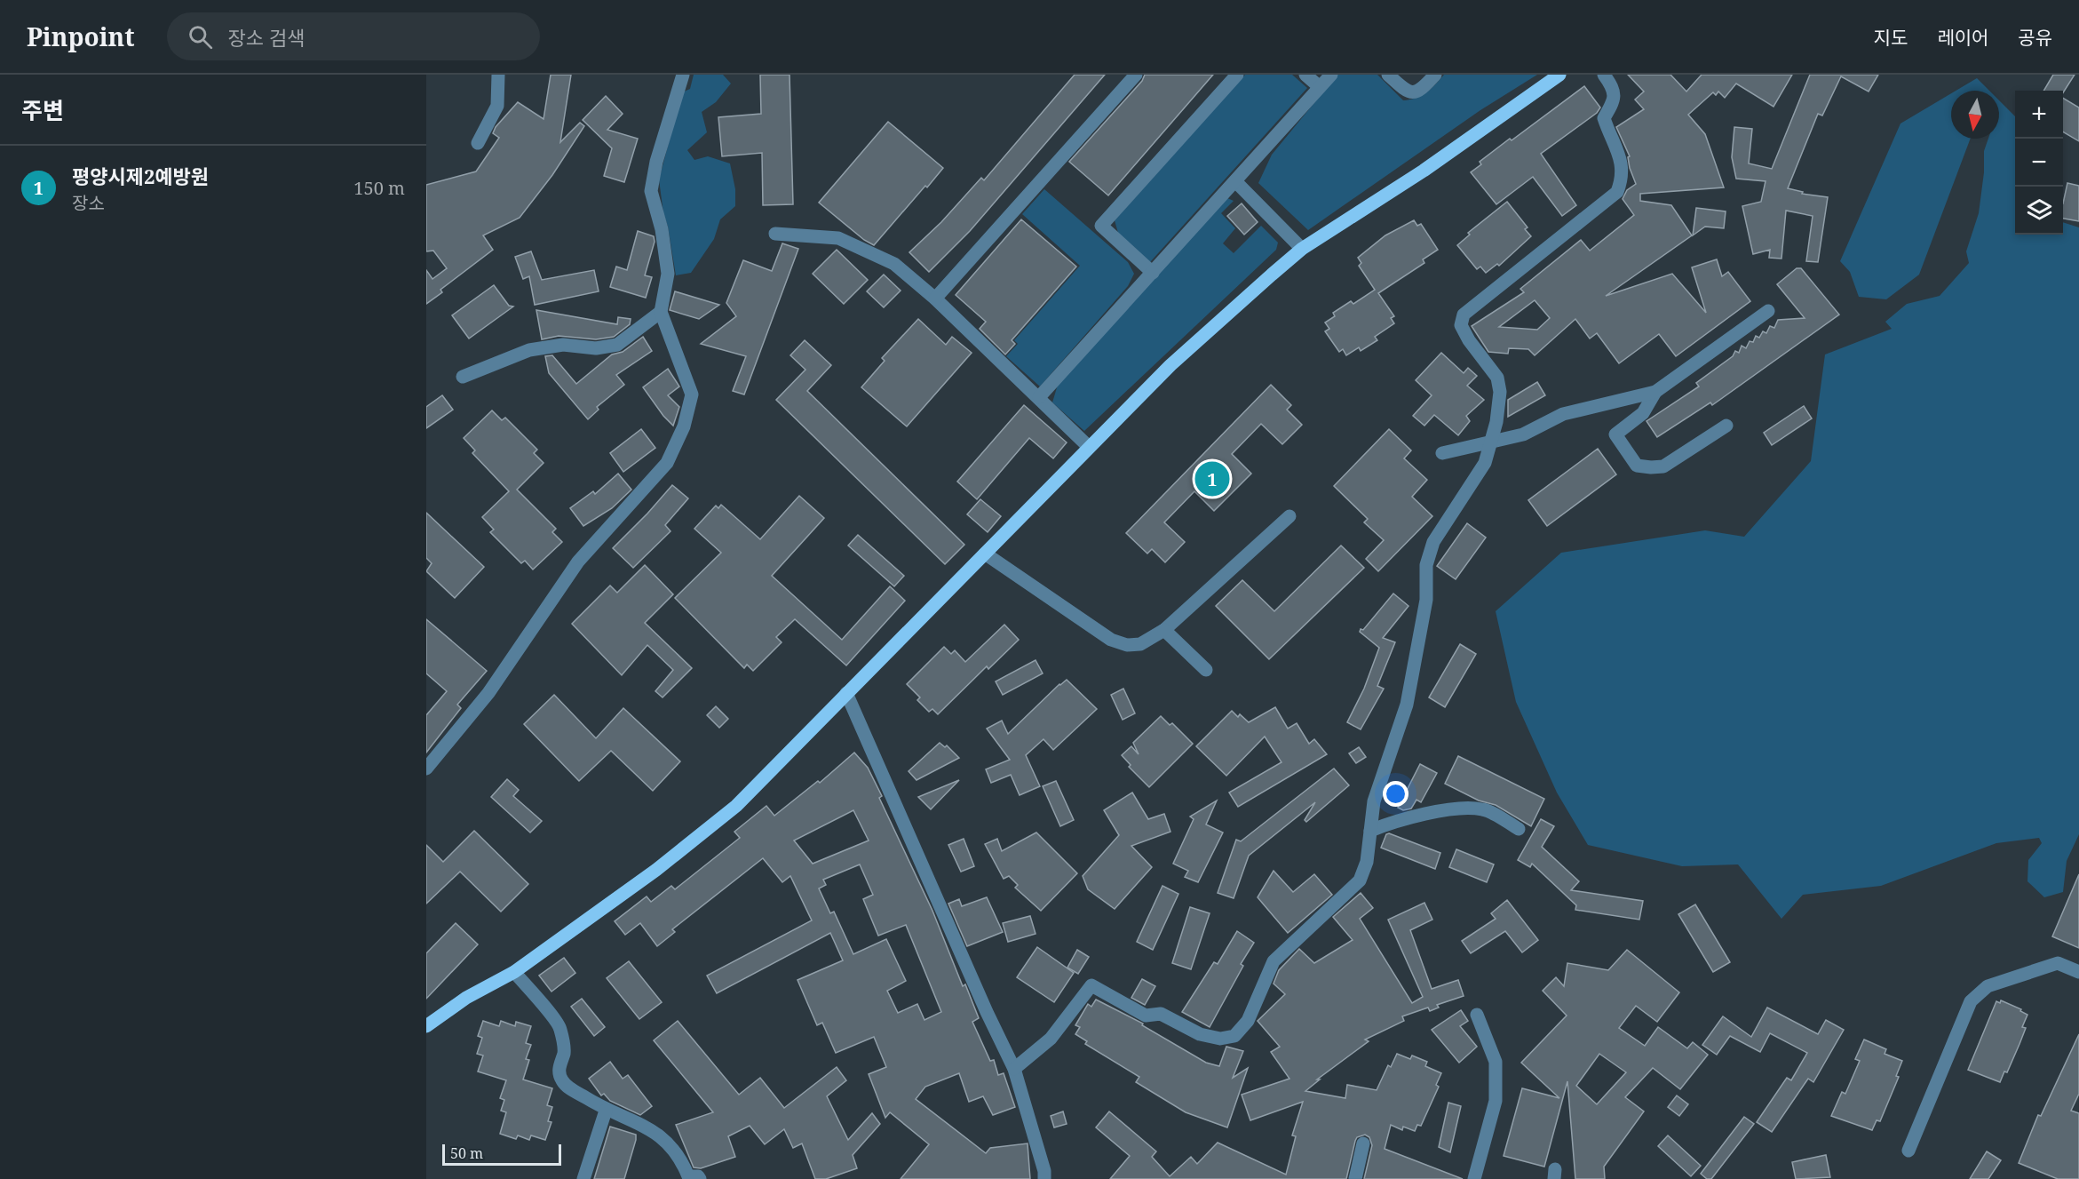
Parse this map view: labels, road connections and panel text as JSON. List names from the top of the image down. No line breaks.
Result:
{"scale_bar":"50 m","north":"bottom","page":{"header":"Pinpoint","search":"장소 검색","nav":["지도","레이어","공유"],"heading":"주변","map_buttons":["+","−"],"list":[{"mark":"1","name":"평양시제2예방원","note":"장소","value":"150 m"}],"pins":"1","scale":"50 m"}}
